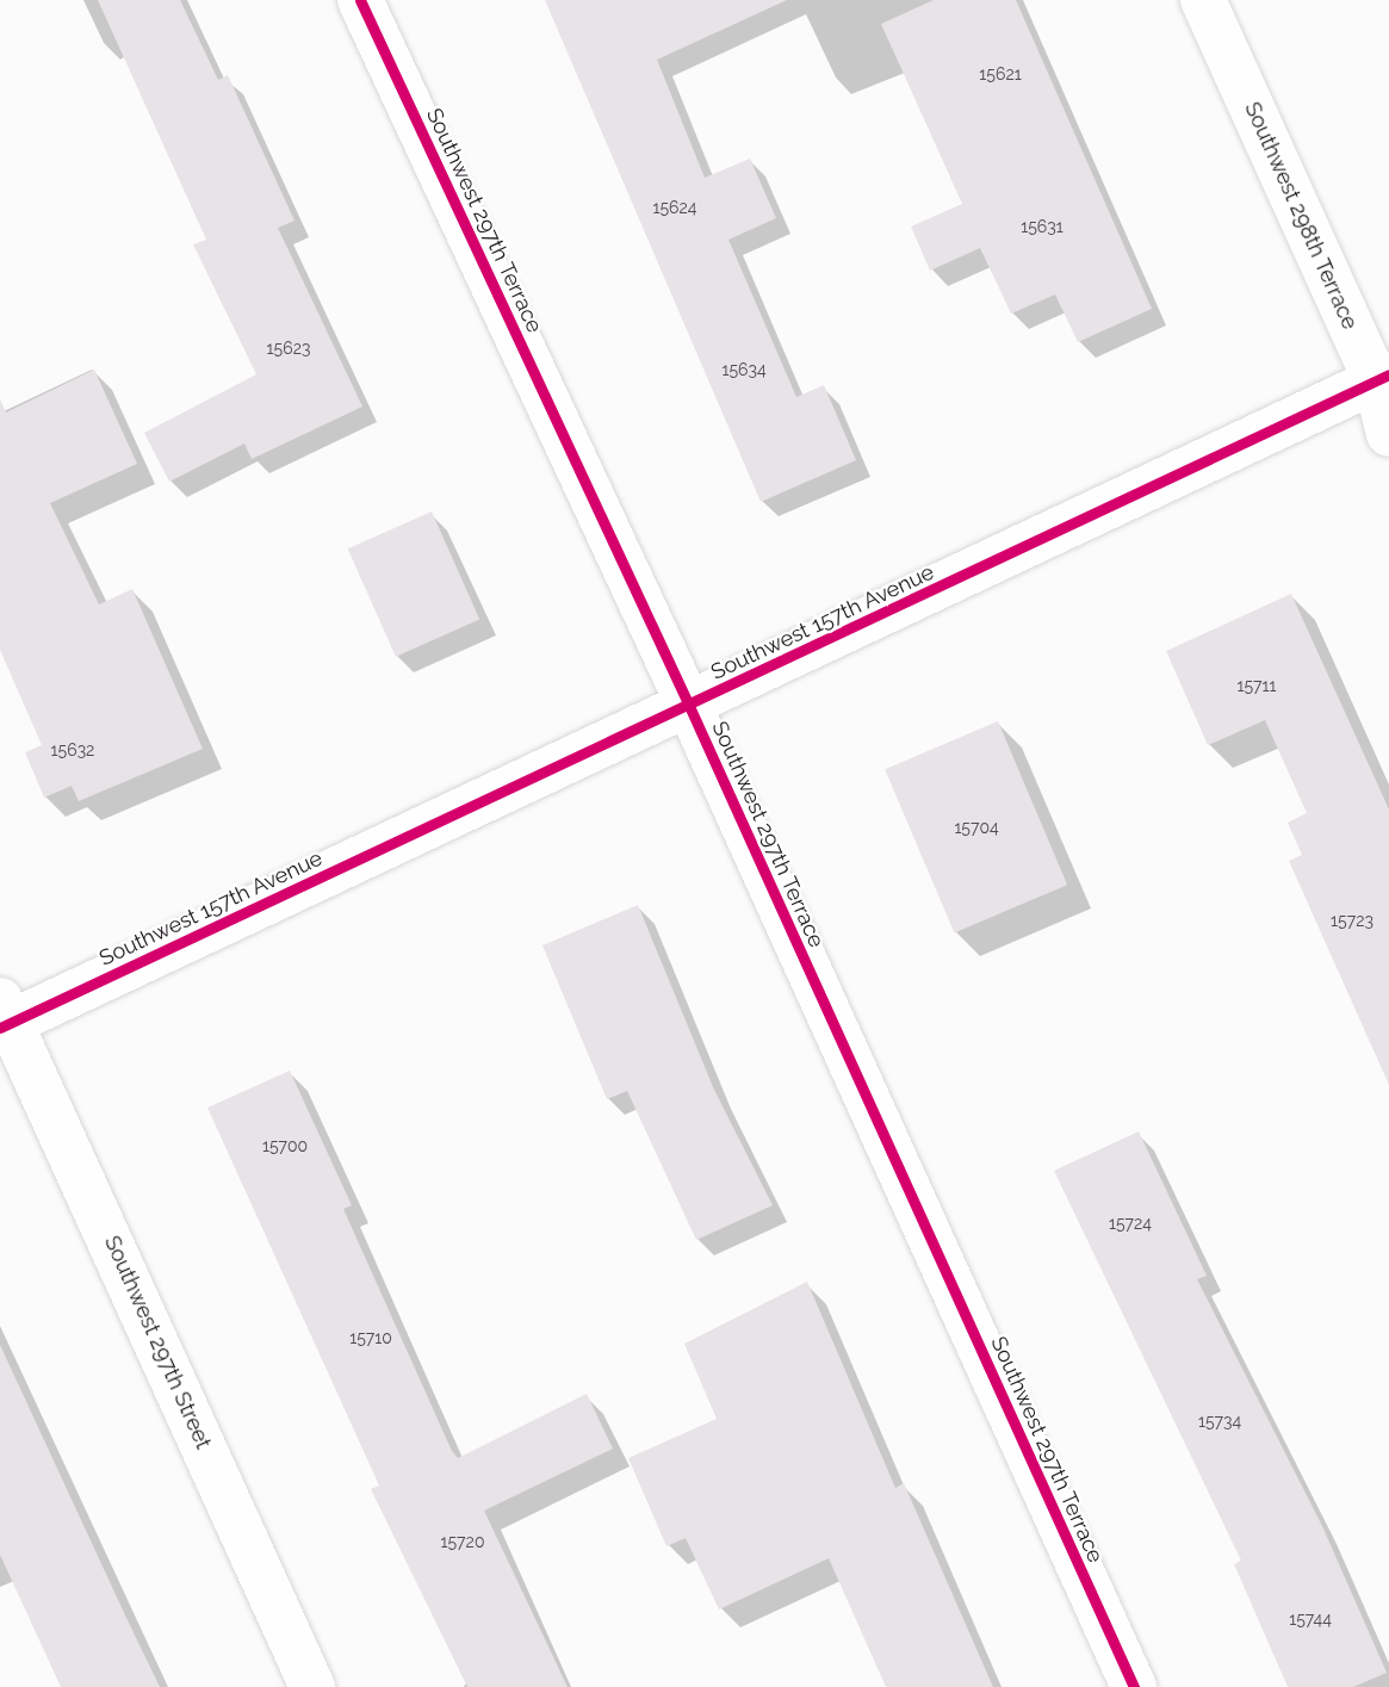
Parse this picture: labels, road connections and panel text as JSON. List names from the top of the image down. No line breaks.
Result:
{"streets":{"street":["Southwest 298th Terrace","Southwest 297th Terrace","Southwest 157th Avenue","Southwest 297th Street"]},"crossings":[["Southwest 298th Terrace","Southwest 157th Avenue"],["Southwest 297th Terrace","Southwest 157th Avenue"],["Southwest 157th Avenue","Southwest 297th Street"]],"house_numbers":["15621","15624","15631","15623","15634","15711","15632","15704","15723","15700","15724","15710","15734","15720","15744"]}
